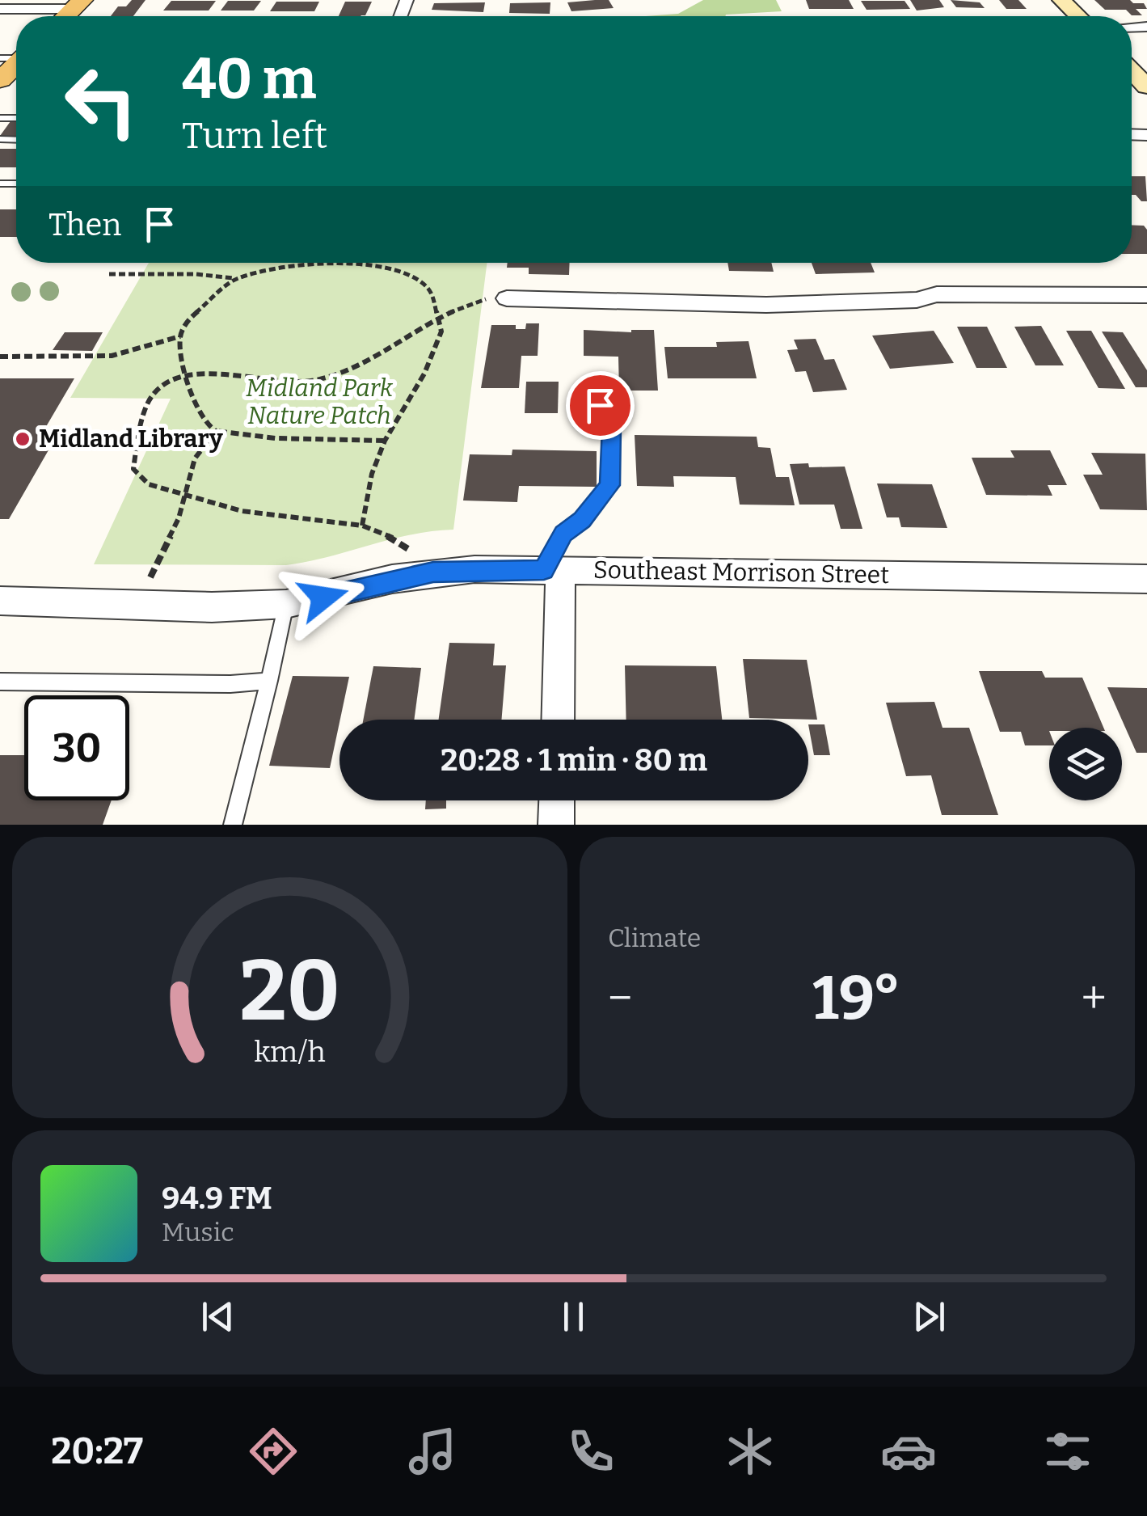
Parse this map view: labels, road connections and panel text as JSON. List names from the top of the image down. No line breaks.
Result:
{"streets":{"street":["Southeast Morrison Street"]},"parks":["Midland Park Nature Patch"],"places":["Midland Library"],"page":{"turn":["40 m","Turn left"],"then":"Then","limit":"30","trip":"20:28 · 1 min · 80 m","tile":"Climate","heat":["−","19°","+"],"song":["94.9 FM","Music"],"tabs":"20:27","gauge":["20","km/h"]}}
